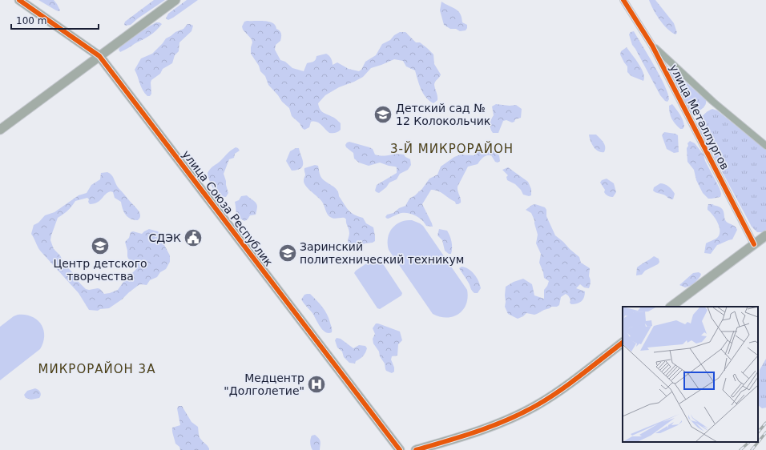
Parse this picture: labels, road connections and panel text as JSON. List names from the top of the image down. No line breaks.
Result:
{"streets":{"street":["улица Металлургов","улица Союза Республик"]},"districts":["3-Й МИКРОРАЙОН","МИКРОРАЙОН 3А"],"places":{"school or university":["Детский сад № 12 Колокольчик","Центр детского творчества","Заринский политехнический техникум"],"public building":["СДЭК"],"hospital":["Медцентр \"Долголетие\""]},"scale_bar":"100 m"}
